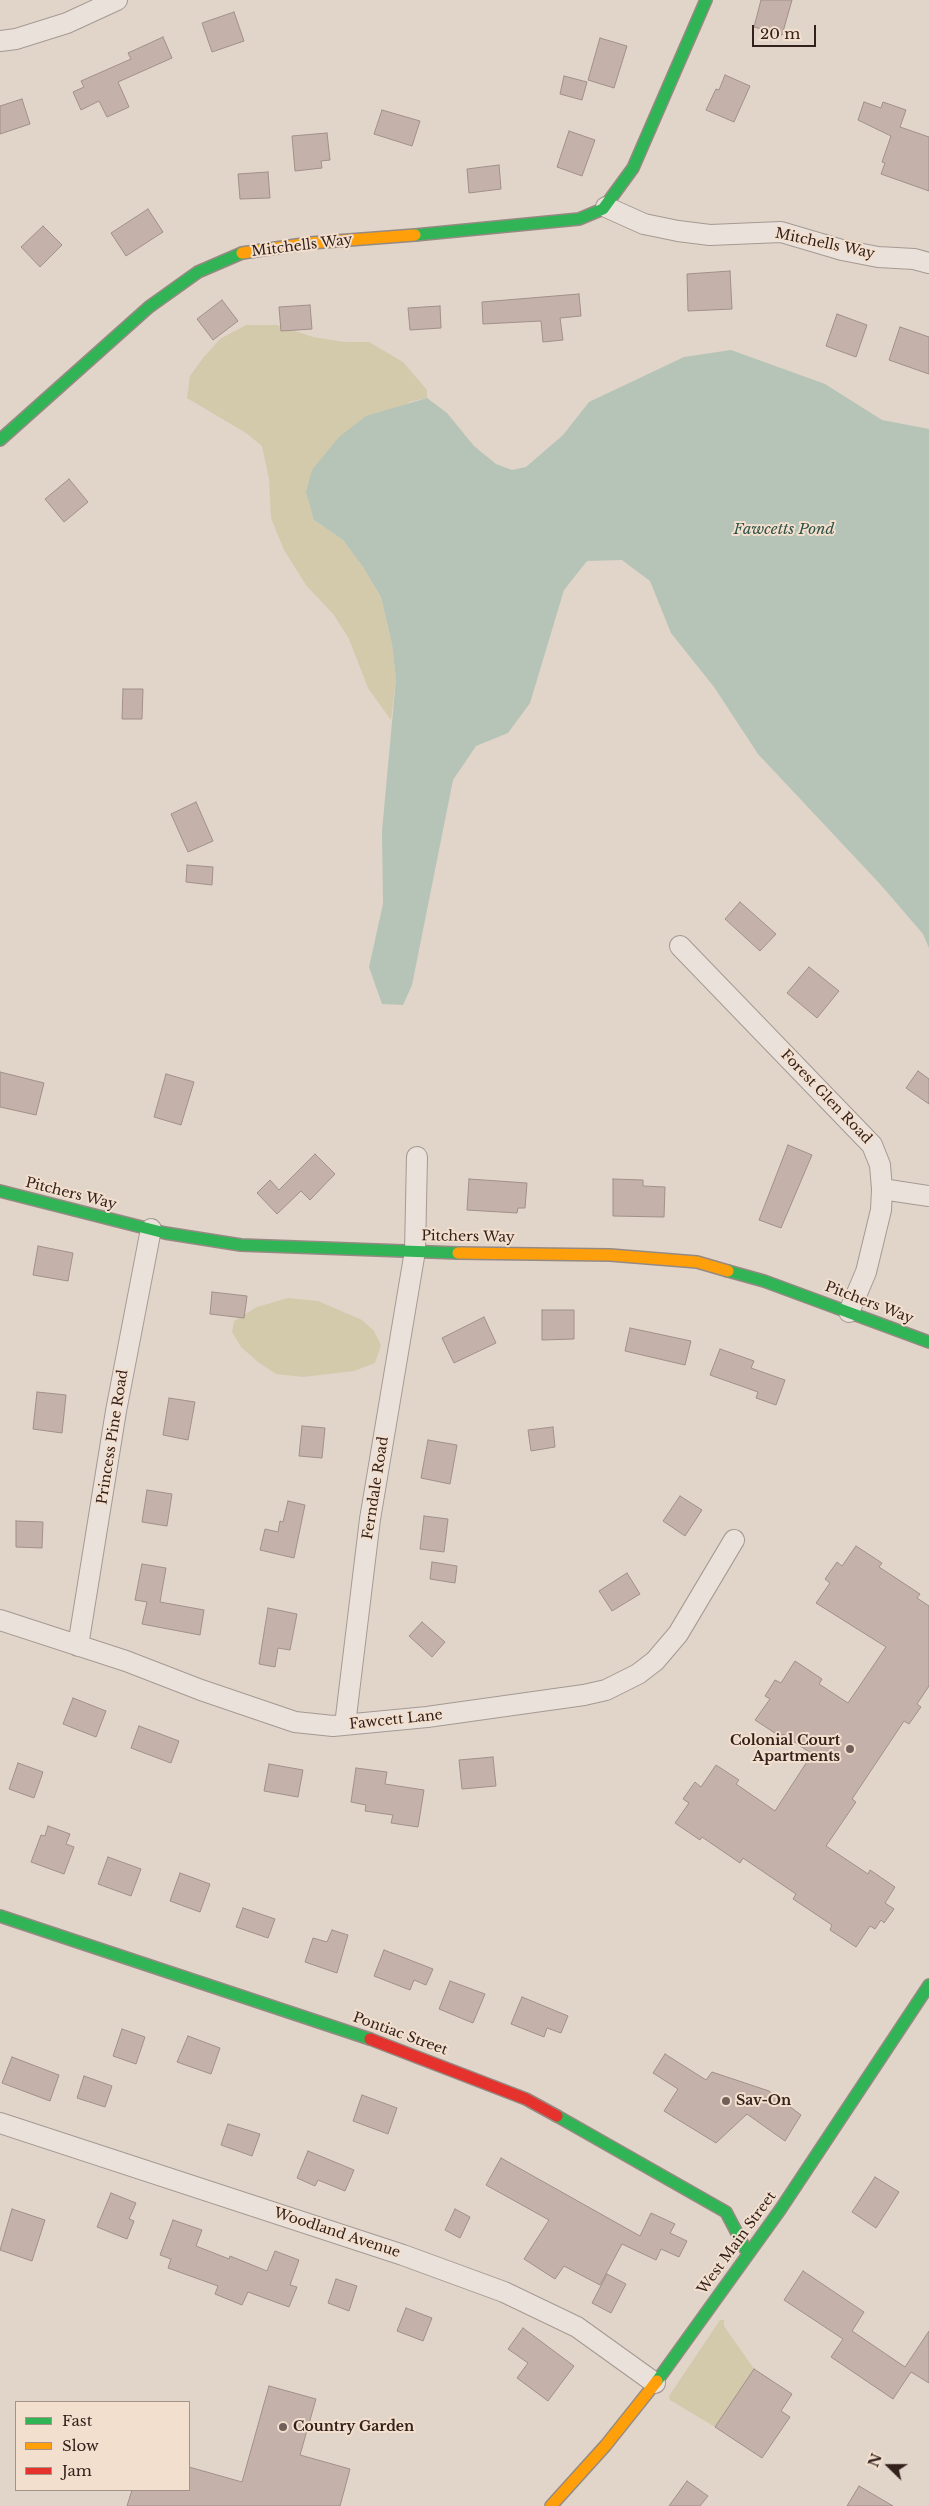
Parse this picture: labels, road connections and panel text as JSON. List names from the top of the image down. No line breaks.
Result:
{"streets":{"street":["Mitchells Way","Forest Glen Road","Pitchers Way","Princess Pine Road","Ferndale Road","Fawcett Lane","Pontiac Street","Woodland Avenue","West Main Street"]},"crossings":[["Forest Glen Road","Pitchers Way"],["Pitchers Way","Princess Pine Road"],["Pitchers Way","Ferndale Road"],["Princess Pine Road","Fawcett Lane"],["Ferndale Road","Fawcett Lane"],["Pontiac Street","West Main Street"],["Woodland Avenue","West Main Street"]],"water":["Fawcetts Pond"],"places":["Colonial Court Apartments","Sav-On","Country Garden"],"legend":["Fast","Slow","Jam"],"scale_bar":"20 m","north":"left"}
